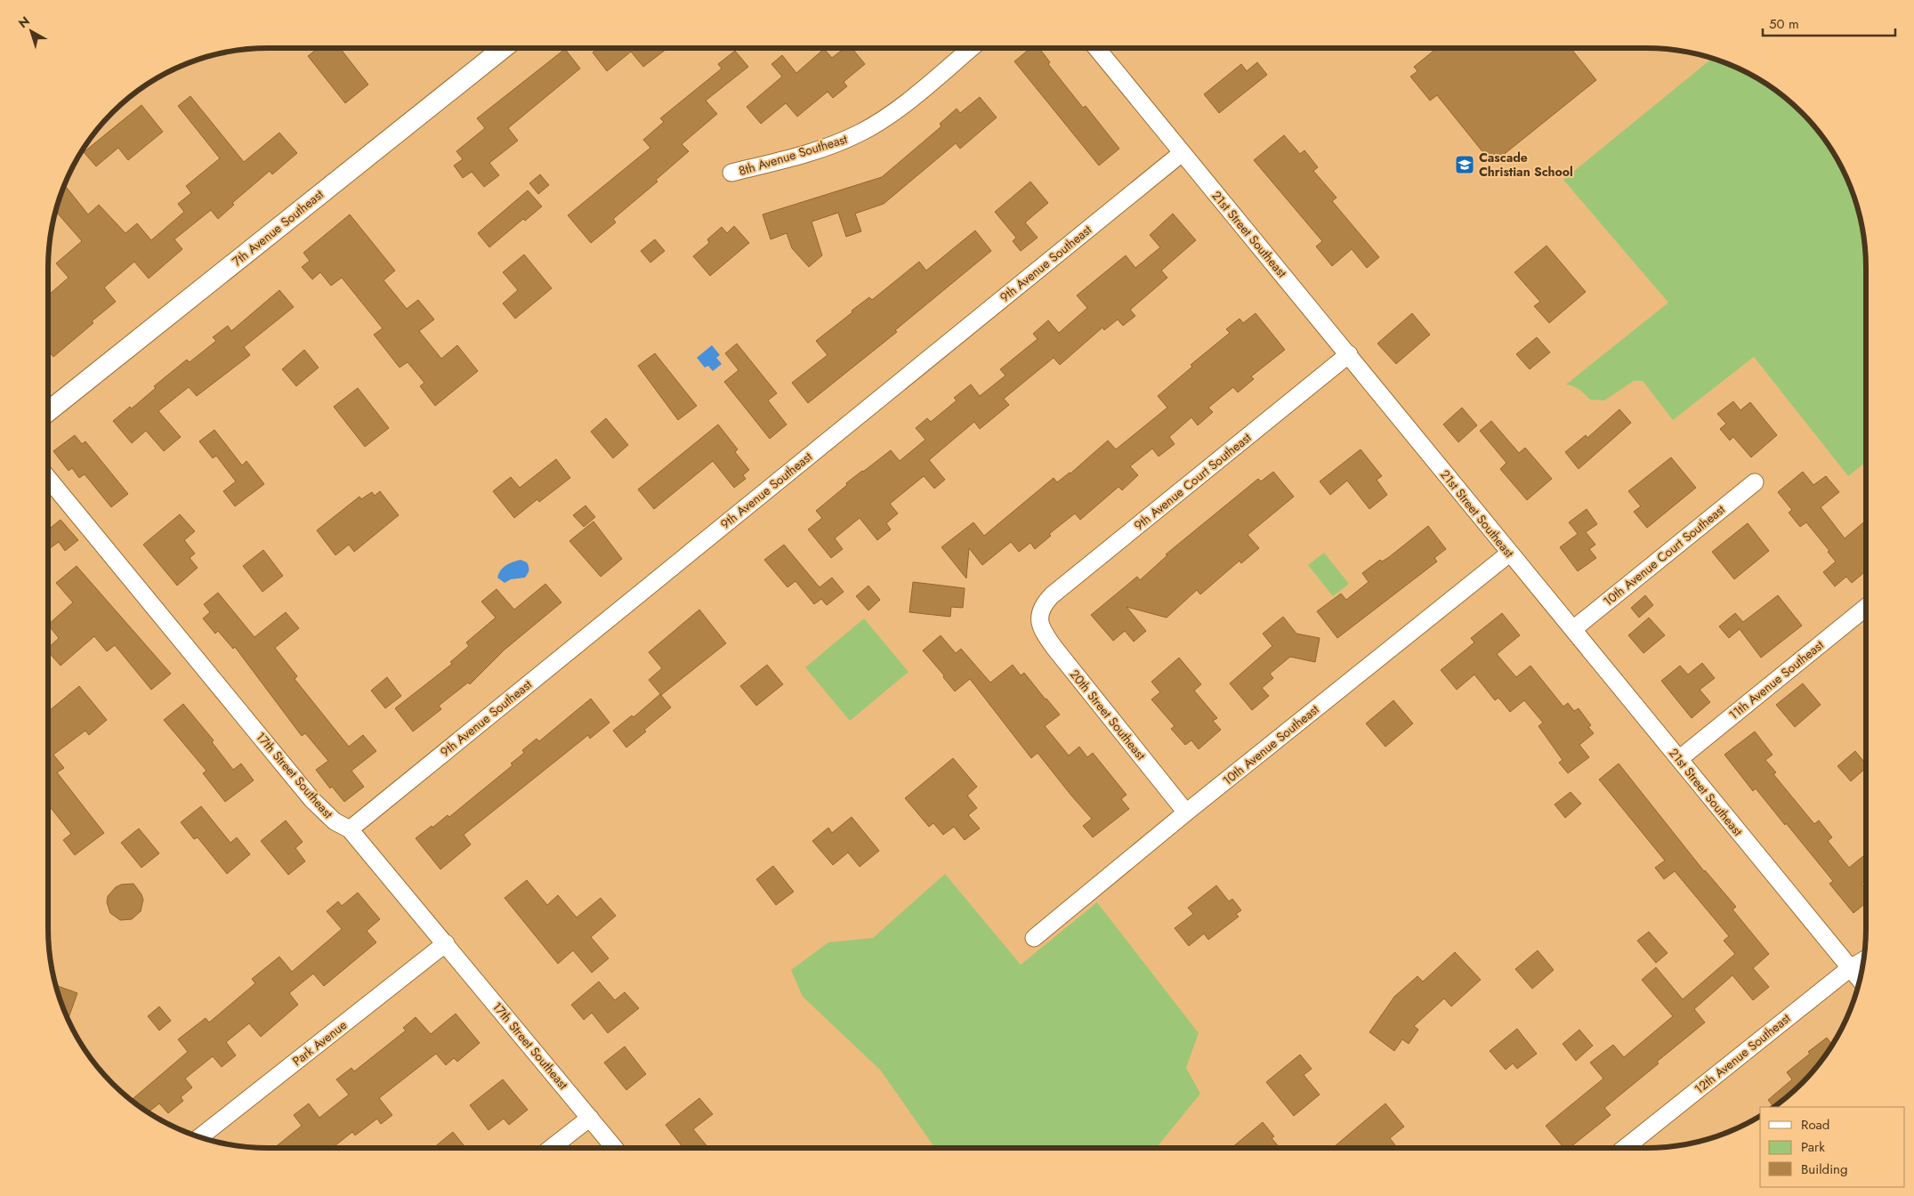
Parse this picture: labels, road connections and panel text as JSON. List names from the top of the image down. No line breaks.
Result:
{"streets":{"street":["8th Avenue Southeast","7th Avenue Southeast","21st Street Southeast","9th Avenue Southeast","9th Avenue Court Southeast","10th Avenue Court Southeast","11th Avenue Southeast","20th Street Southeast","10th Avenue Southeast","17th Street Southeast","Park Avenue","12th Avenue Southeast"]},"crossings":[["21st Street Southeast","9th Avenue Southeast"],["21st Street Southeast","9th Avenue Court Southeast"],["21st Street Southeast","10th Avenue Court Southeast"],["21st Street Southeast","11th Avenue Southeast"],["21st Street Southeast","10th Avenue Southeast"],["21st Street Southeast","12th Avenue Southeast"],["9th Avenue Southeast","17th Street Southeast"],["9th Avenue Court Southeast","20th Street Southeast"],["20th Street Southeast","10th Avenue Southeast"],["17th Street Southeast","Park Avenue"]],"places":{"school or university":["Cascade Christian School"]},"legend":["Road","Park","Building"],"scale_bar":"50 m","north":"top left"}
